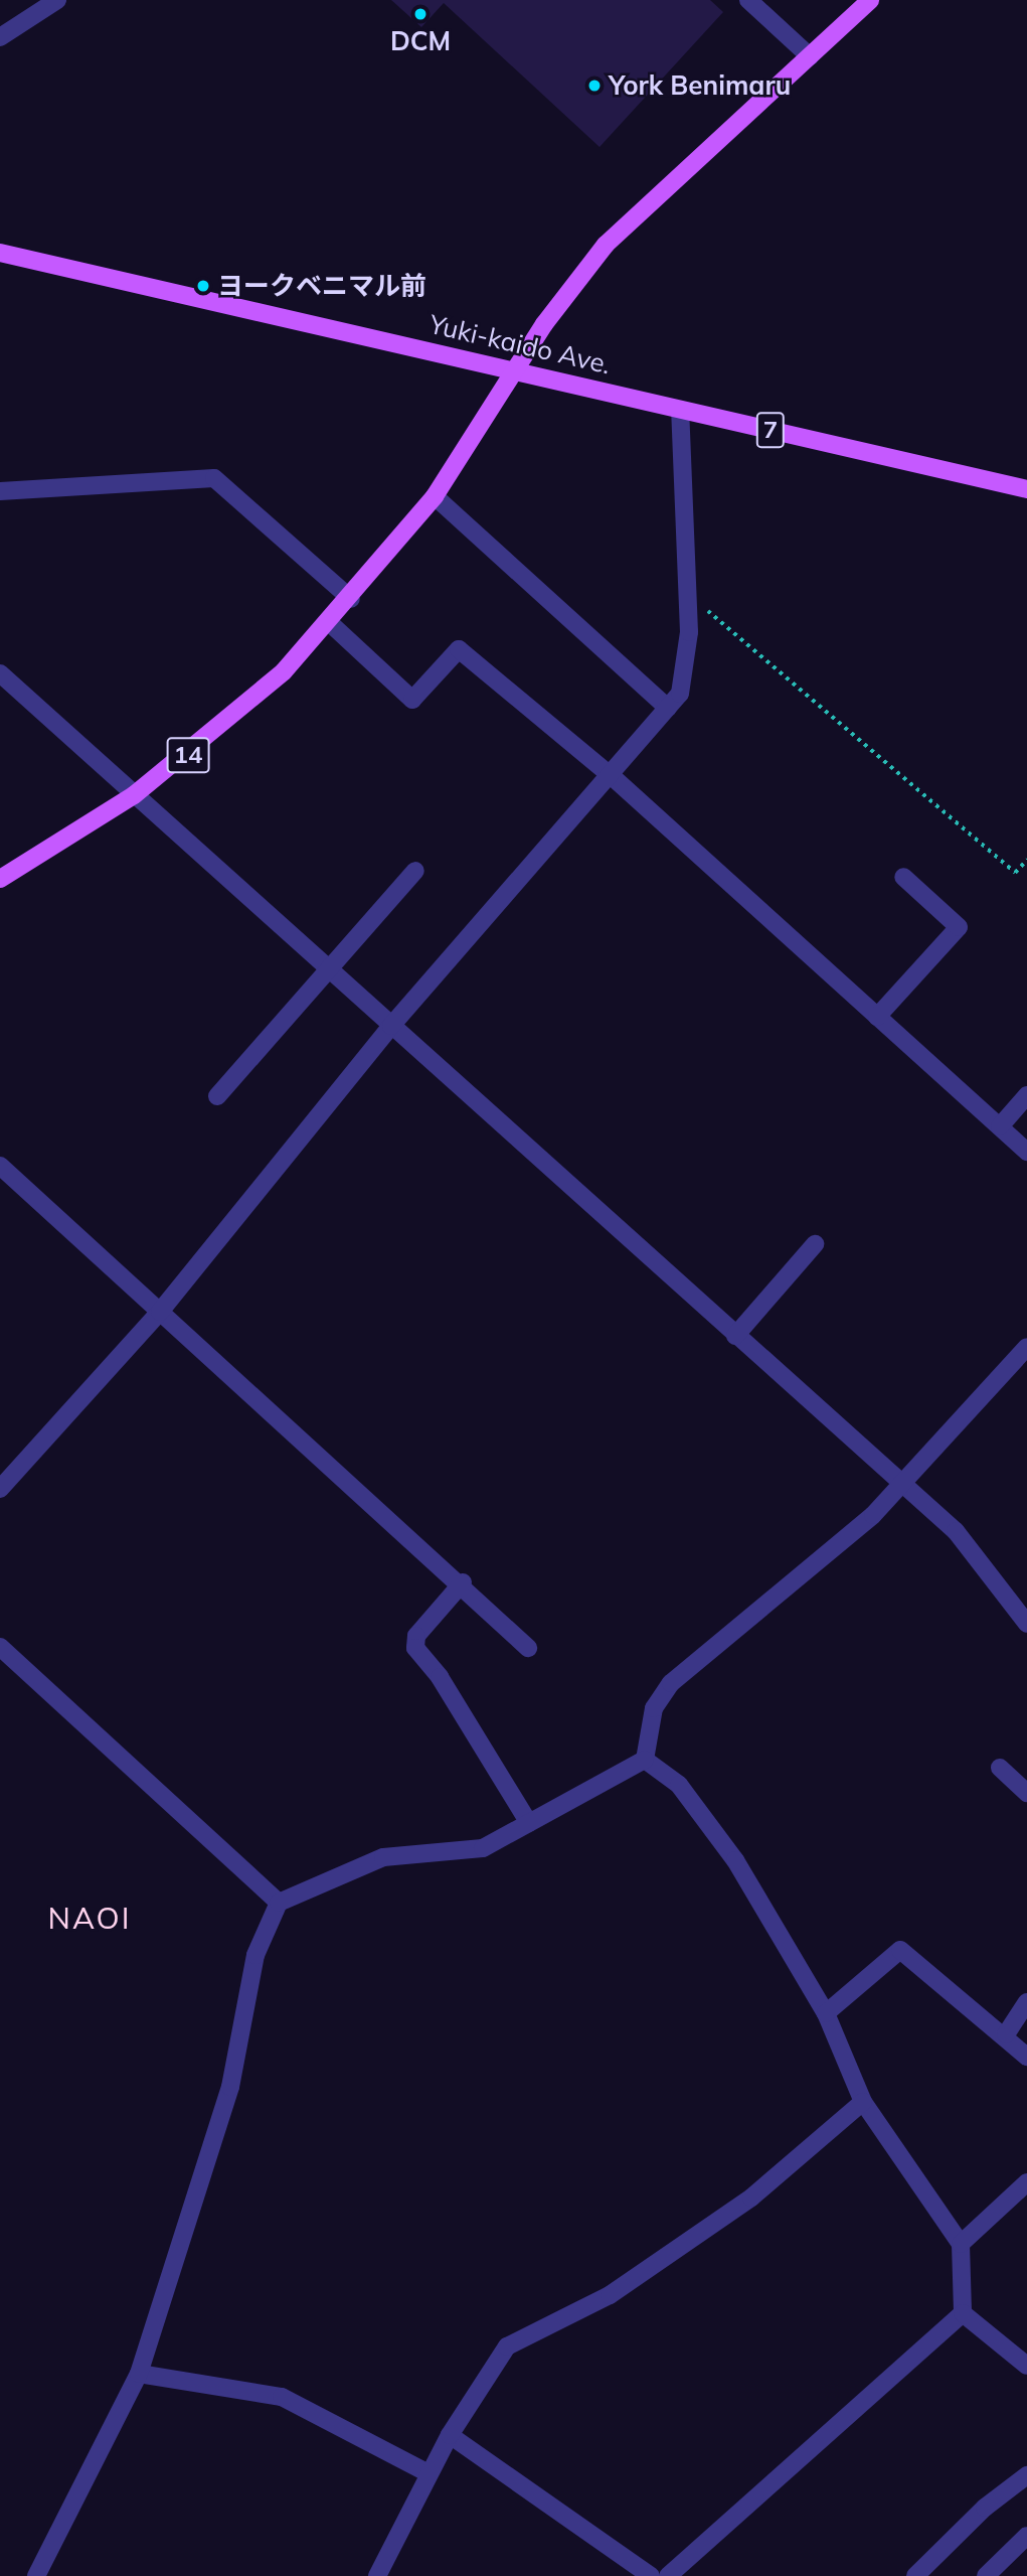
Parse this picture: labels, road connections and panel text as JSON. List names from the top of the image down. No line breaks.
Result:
{"streets":{"main road":["Yuki-kaido Ave.","7","14"]},"crossings":[["Yuki-kaido Ave.","14"]],"districts":["NAOI"],"places":["DCM","York Benimaru","ヨークベニマル前"]}
